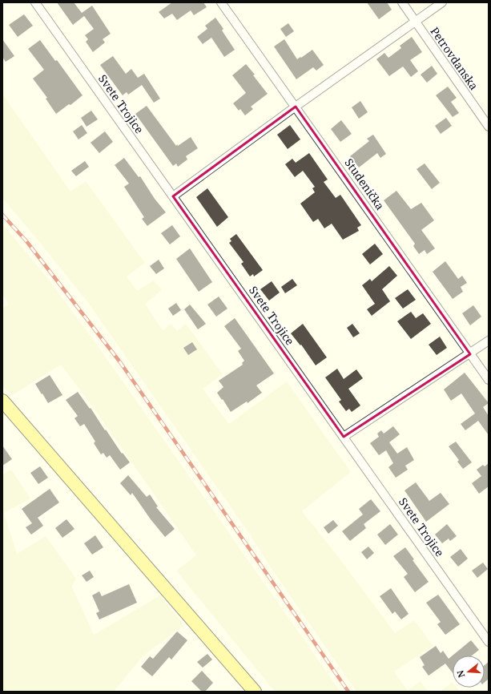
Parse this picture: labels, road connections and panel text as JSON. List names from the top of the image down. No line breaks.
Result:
{"streets":{"street":["Petrovdanska","Svete Trojice","Studenička"]},"north":"left"}
